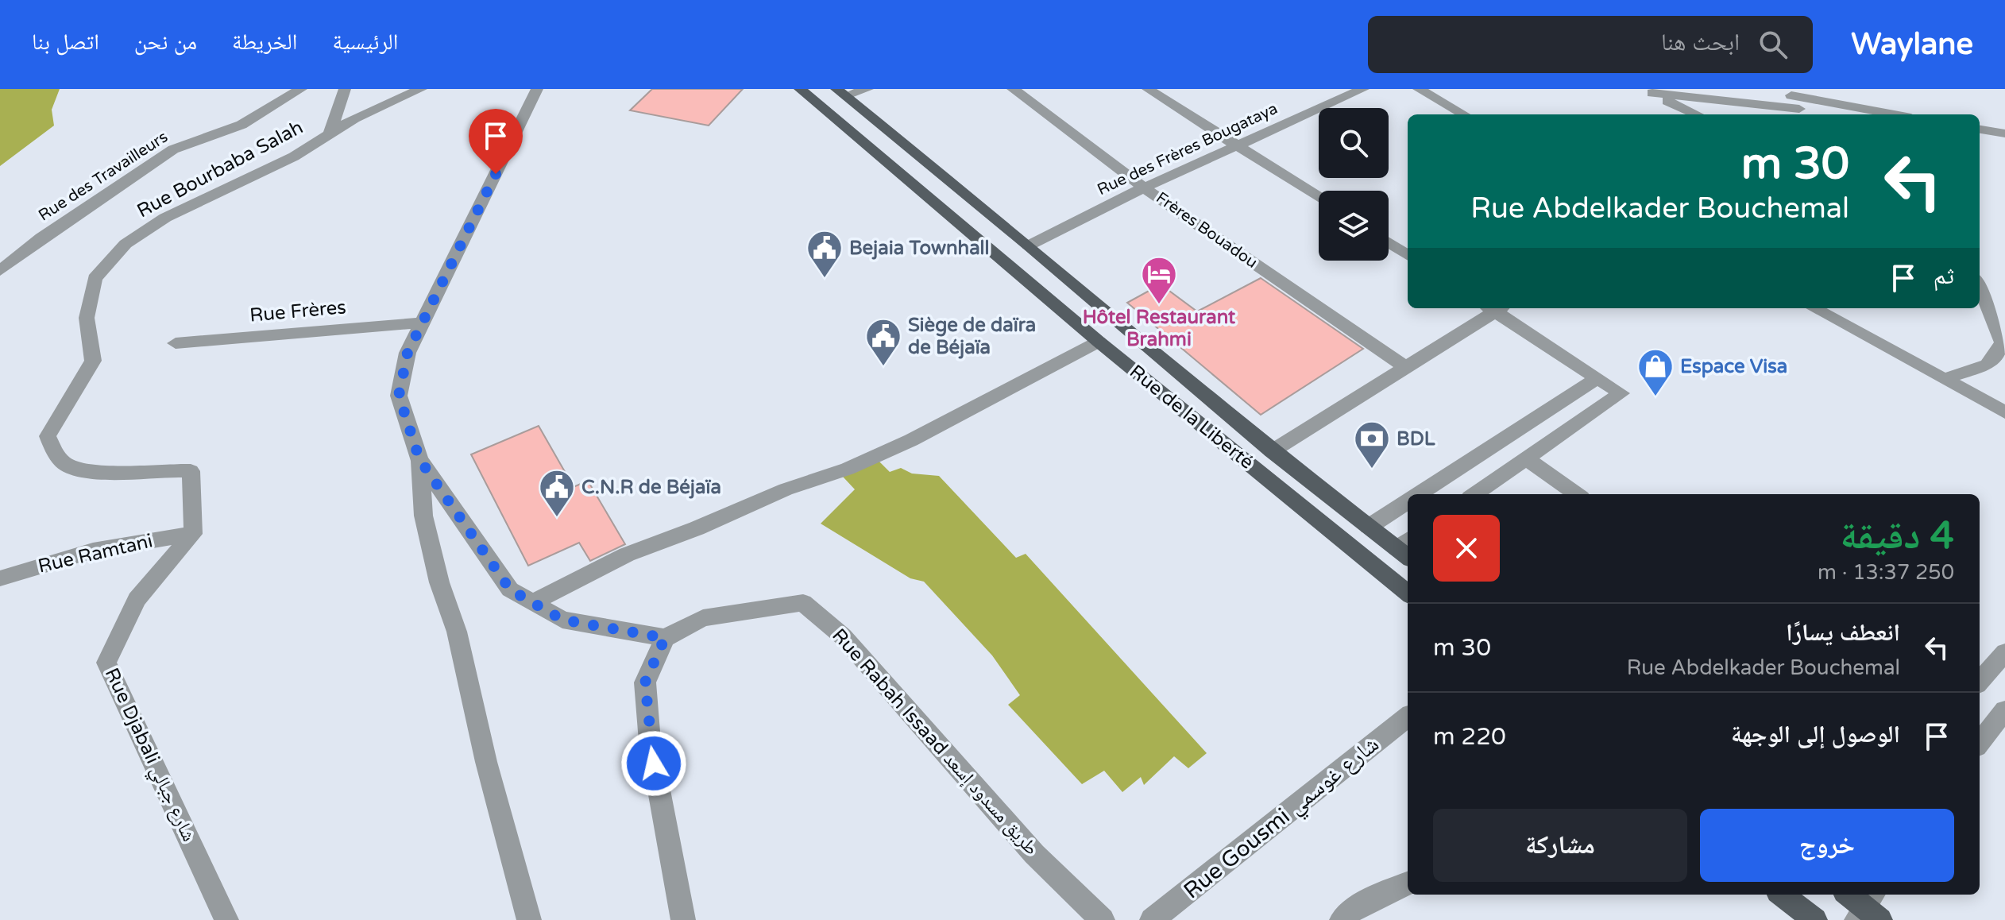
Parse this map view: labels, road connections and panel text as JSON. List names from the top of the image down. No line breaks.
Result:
{"streets":{"main road":["Rue de la Liberté"],"street":["Rue des Frères Bougataya","Rue Bourbaba Salah","Rue des Travailleurs","Frères Bouadou","Rue Frères","Rue Ramtani","Rue Rabah Issaad طريق مسدود إسعد","Rue Djabali شارع جبالي","Rue Gousmi شارع غوسمي"]},"crossings":[["Rue des Frères Bougataya","Frères Bouadou"],["Rue des Frères Bougataya","Rue de la Liberté"],["Rue Bourbaba Salah","Rue Ramtani"],["Rue Bourbaba Salah","Rue Djabali شارع جبالي"],["Rue Ramtani","Rue Djabali شارع جبالي"]],"places":{"public building":["Bejaia Townhall","Siège de daïra de Béjaïa","C.N.R de Béjaïa"],"hotel":["Hôtel Restaurant Brahmi"],"shop":["Espace Visa"],"bank":["BDL"]},"page":{"header":"Waylane","search":"ابحث هنا","nav":["الرئيسية","الخريطة","من نحن","اتصل بنا"],"turn":["30 m","Rue Abdelkader Bouchemal"],"then":"ثم","heading":["4 دقيقة","250 m · 13:37"],"list":[{"name":"انعطف يسارًا","note":"Rue Abdelkader Bouchemal","value":"30 m"},{"name":"الوصول إلى الوجهة","value":"220 m"}],"buttons":["خروج","مشاركة"]}}
